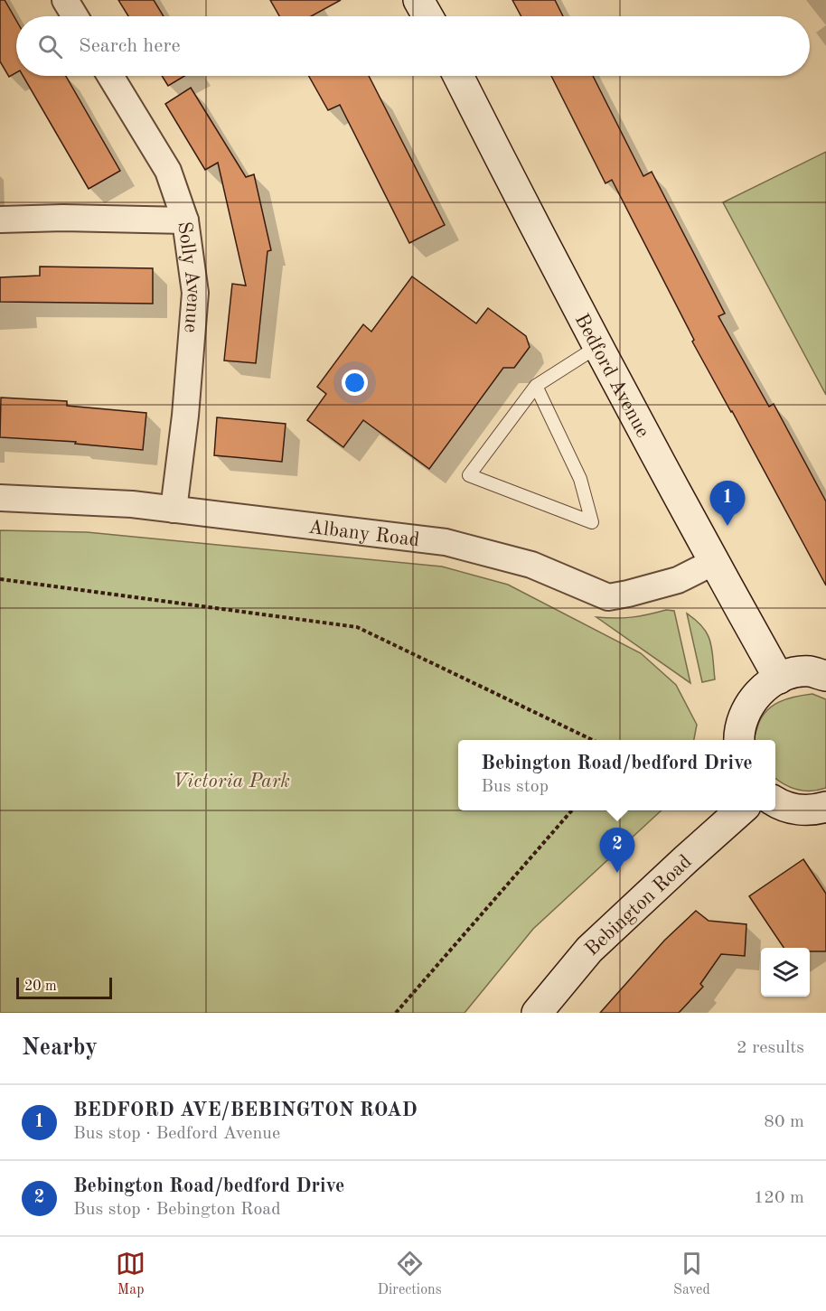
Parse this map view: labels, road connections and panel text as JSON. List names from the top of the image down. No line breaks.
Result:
{"streets":{"main road":["Bedford Avenue","Bebington Road"],"street":["Solly Avenue","Albany Road"]},"crossings":[["Solly Avenue","Albany Road"],["Bedford Avenue","Albany Road"]],"parks":["Victoria Park"],"scale_bar":"20 m","page":{"search":"Search here","pins":["1","2"],"popup":["Bebington Road/bedford Drive","Bus stop"],"scale":"20 m","heading":["Nearby","2 results"],"list":[{"mark":"1","name":"BEDFORD AVE/BEBINGTON ROAD","note":"Bus stop · Bedford Avenue","value":"80 m"},{"mark":"2","name":"Bebington Road/bedford Drive","note":"Bus stop · Bebington Road","value":"120 m"}],"nav":["Map","Directions","Saved"]}}
